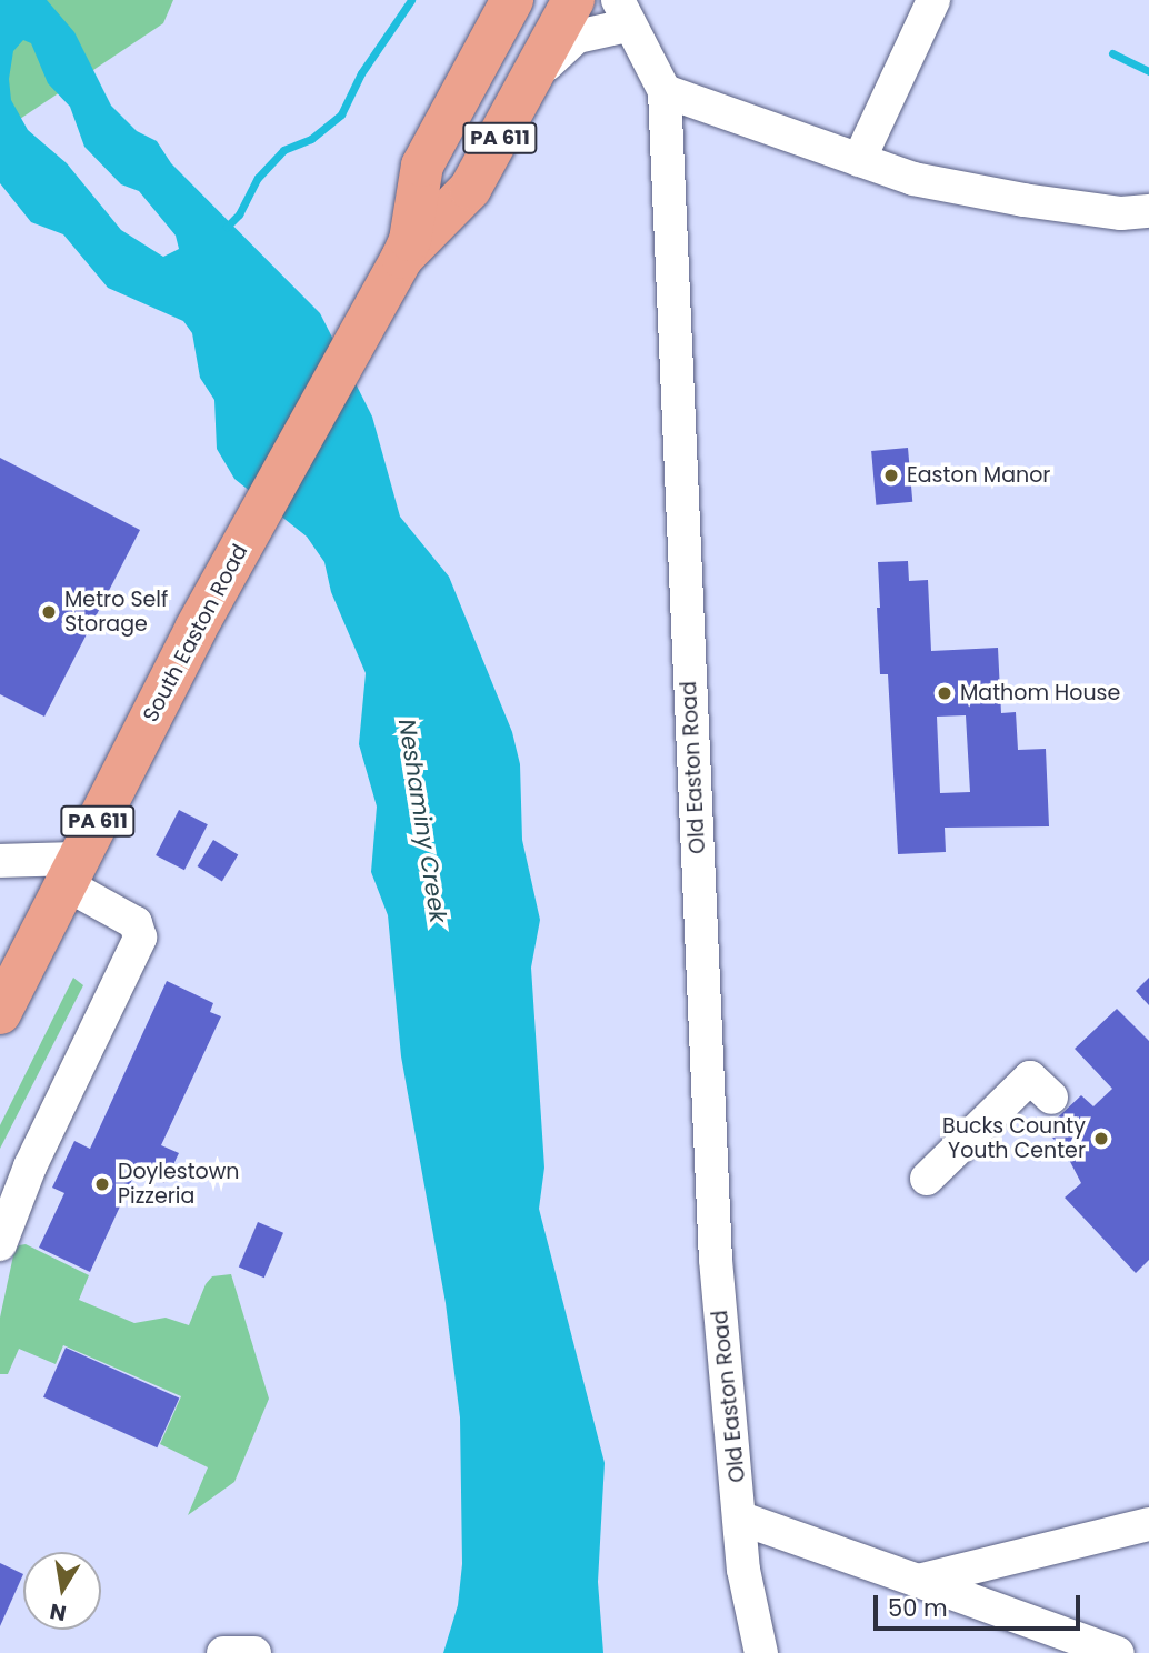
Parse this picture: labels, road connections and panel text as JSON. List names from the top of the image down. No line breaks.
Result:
{"streets":{"highway":["PA 611","South Easton Road"],"street":["Old Easton Road"]},"crossings":[["South Easton Road","Old Easton Road"]],"water":["Neshaminy Creek"],"places":["Easton Manor","Metro Self Storage","Mathom House","Bucks County Youth Center","Doylestown Pizzeria"],"scale_bar":"50 m","north":"bottom"}
